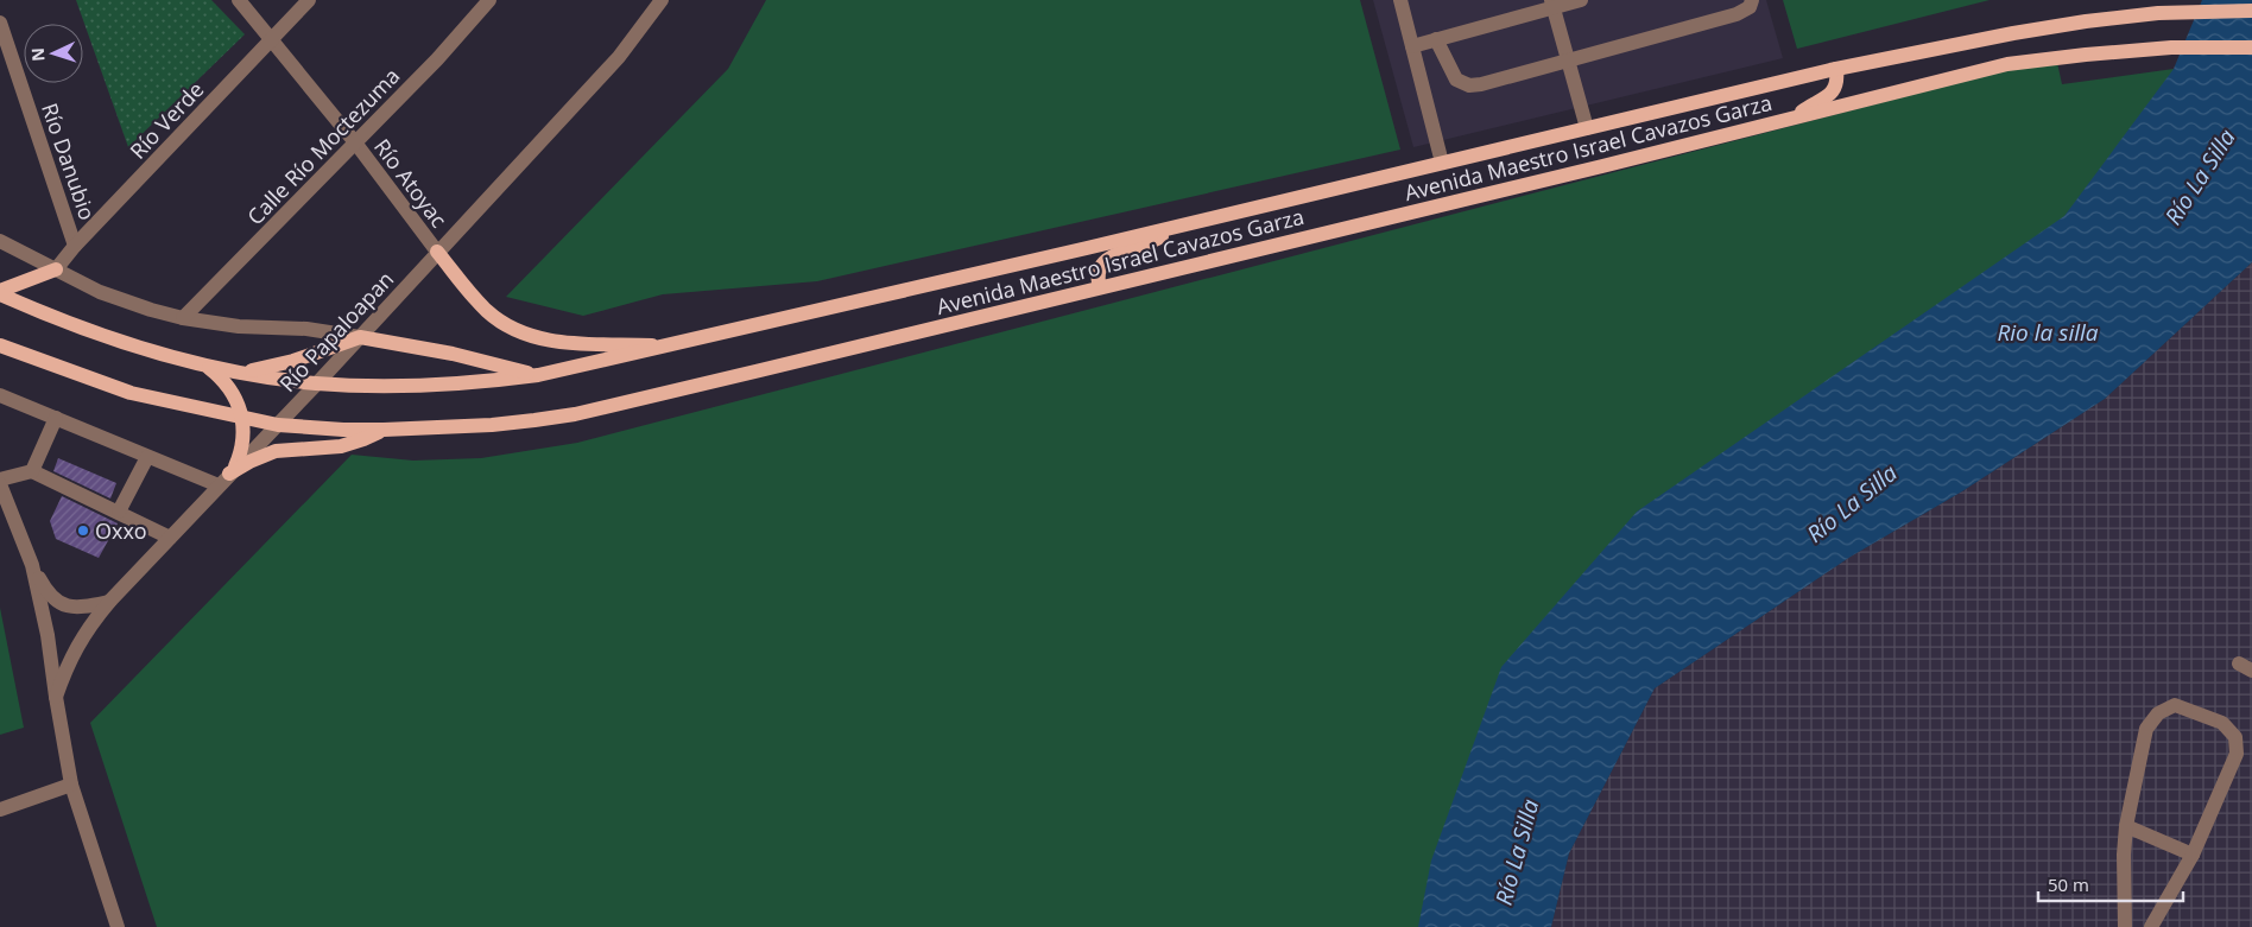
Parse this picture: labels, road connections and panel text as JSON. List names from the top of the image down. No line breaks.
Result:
{"streets":{"main road":["Avenida Maestro Israel Cavazos Garza"],"street":["Río Verde","Calle Río Moctezuma","Río Danubio","Río Atoyac","Río Papaloapan"]},"crossings":[["Río Verde","Río Danubio"],["Río Verde","Río Atoyac"],["Calle Río Moctezuma","Río Atoyac"],["Avenida Maestro Israel Cavazos Garza","Río Papaloapan"],["Río Atoyac","Río Papaloapan"]],"water":["Río La Silla","Rio la silla"],"places":["Oxxo"],"scale_bar":"50 m","north":"left"}
